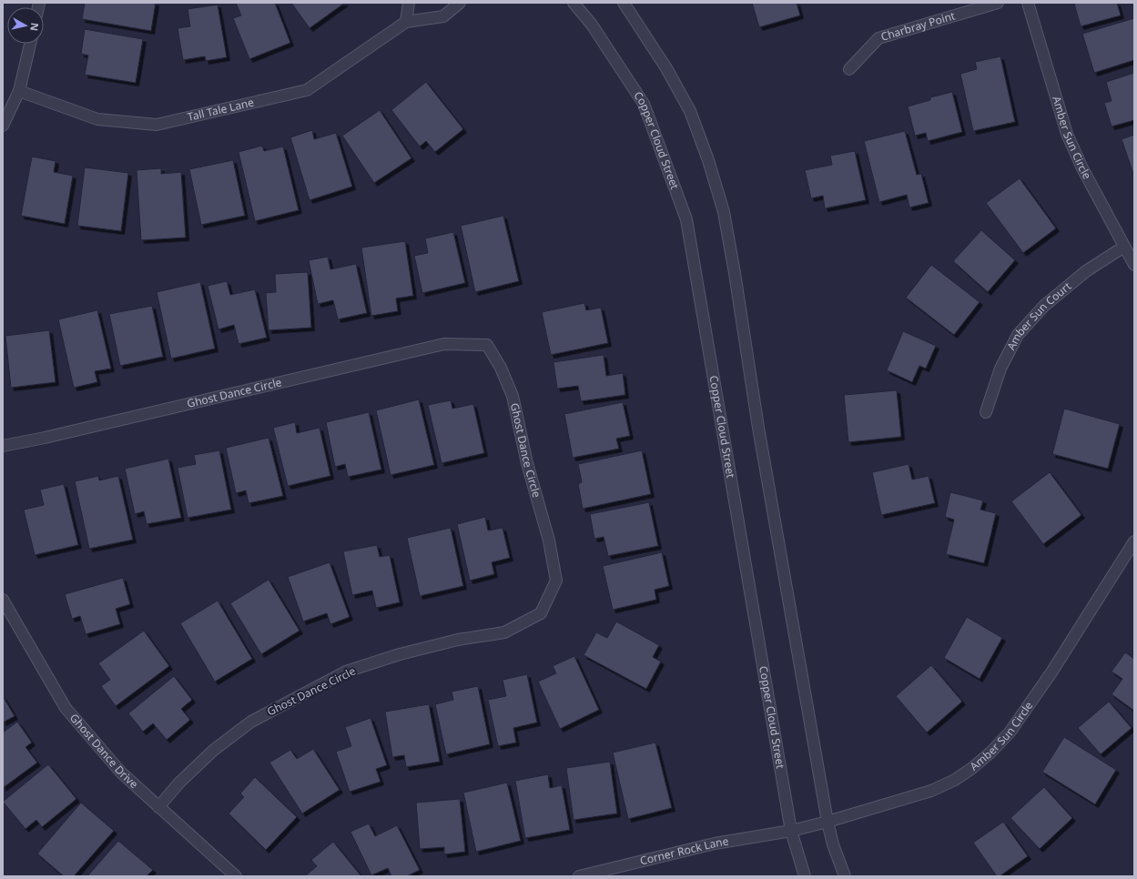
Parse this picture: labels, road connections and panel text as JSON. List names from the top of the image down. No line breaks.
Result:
{"streets":{"street":["Charbray Point","Tall Tale Lane","Amber Sun Circle","Copper Cloud Street","Amber Sun Court","Ghost Dance Circle","Ghost Dance Drive","Corner Rock Lane"]},"crossings":[["Amber Sun Circle","Copper Cloud Street"],["Amber Sun Circle","Amber Sun Court"],["Amber Sun Circle","Corner Rock Lane"],["Copper Cloud Street","Corner Rock Lane"],["Ghost Dance Circle","Ghost Dance Drive"]],"north":"right"}
